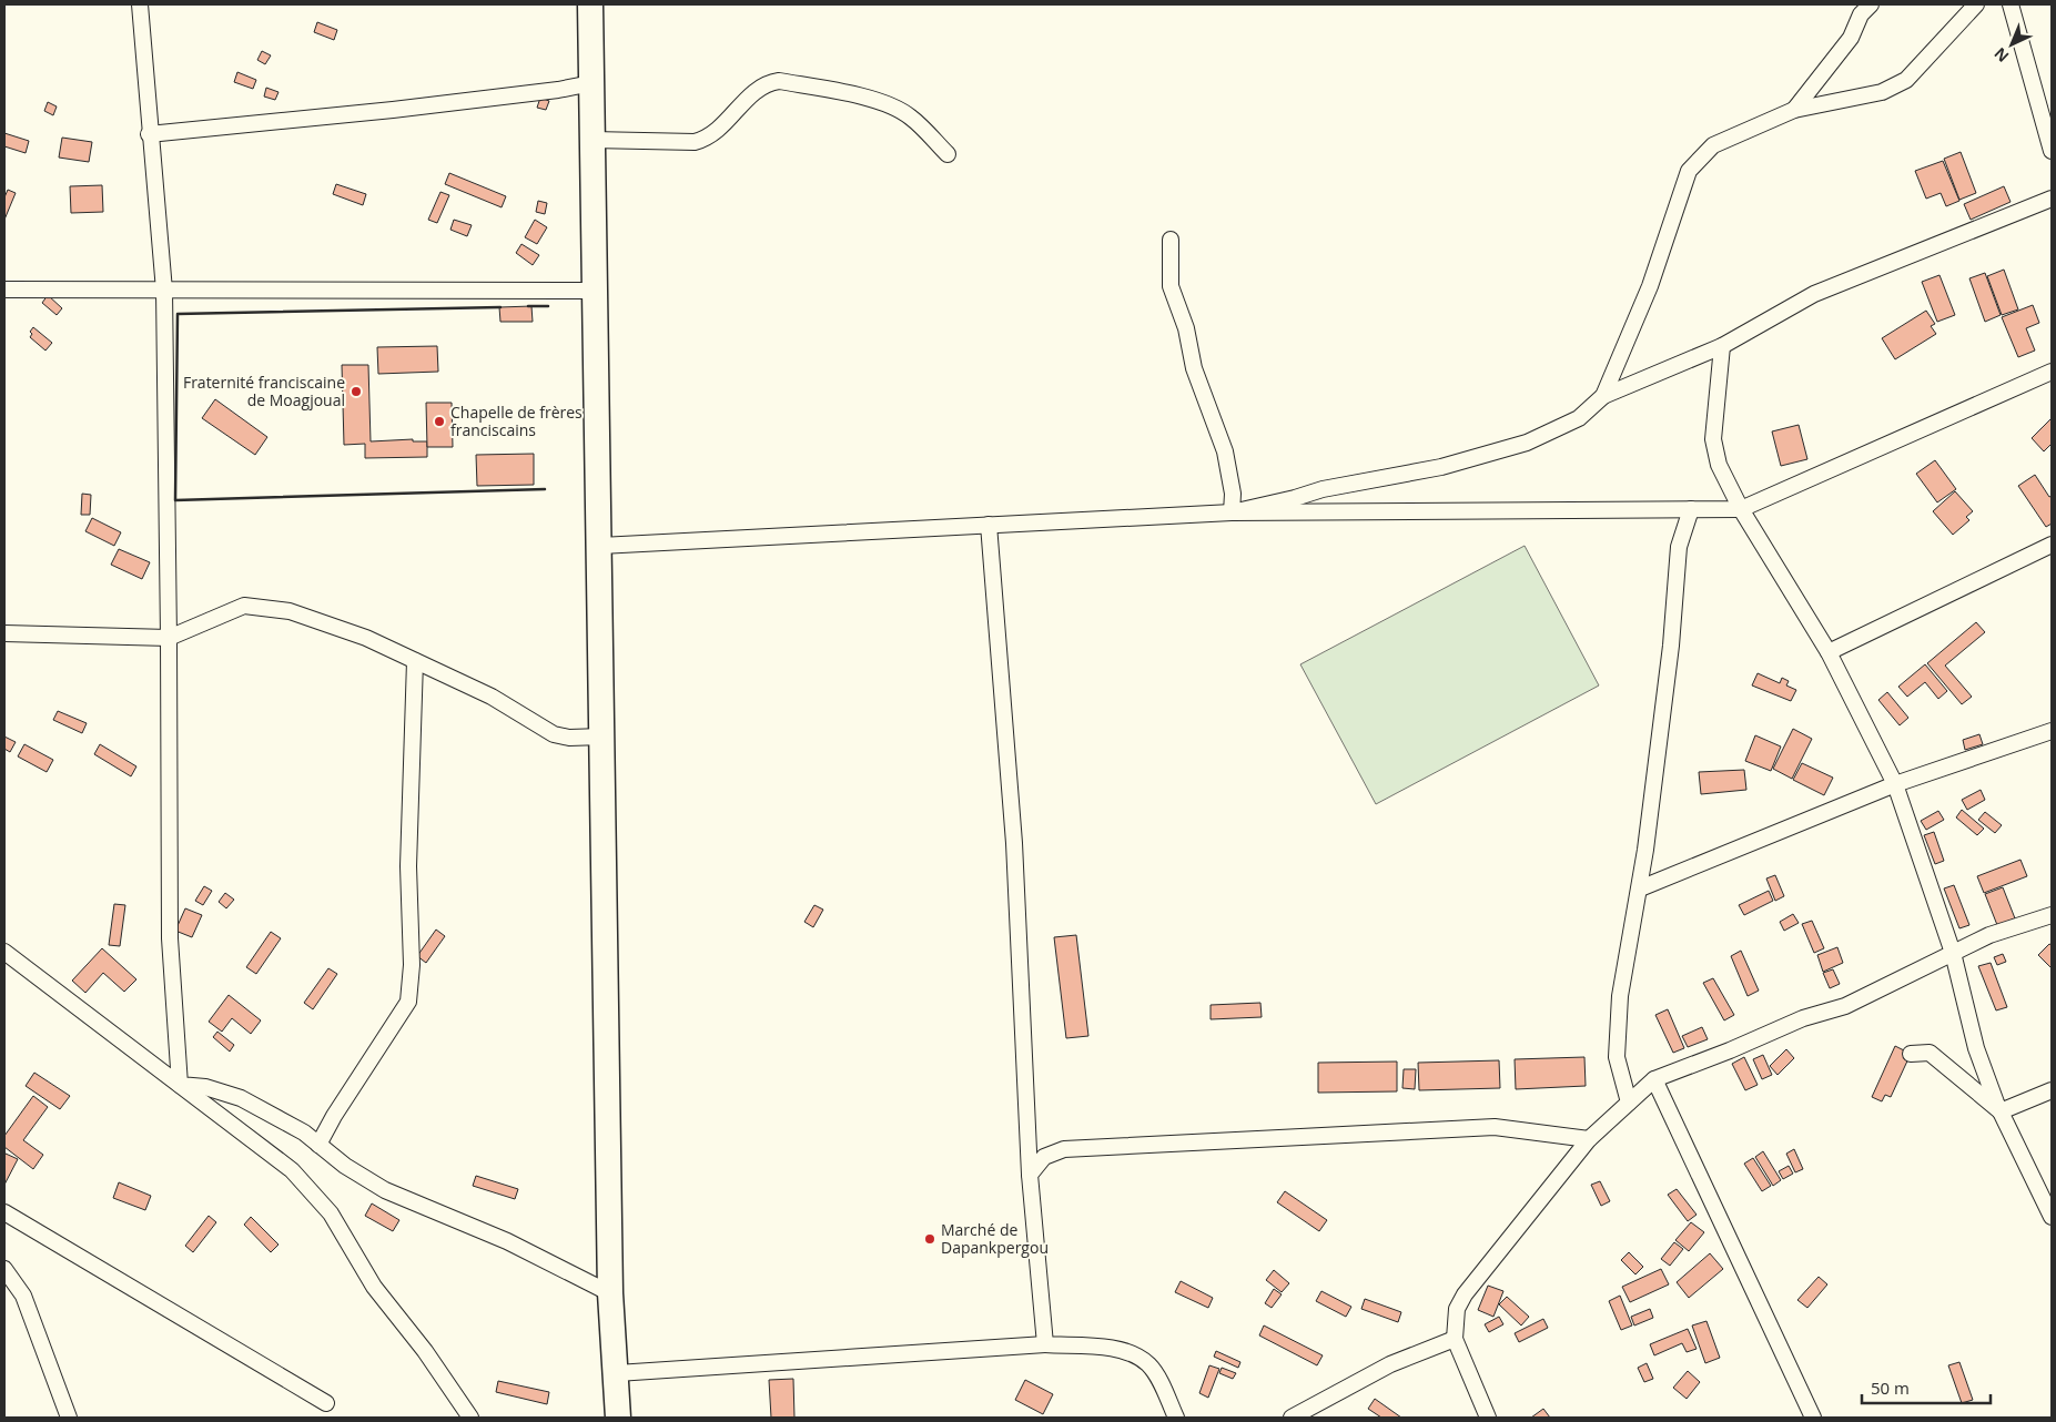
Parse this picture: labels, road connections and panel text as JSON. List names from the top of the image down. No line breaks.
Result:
{"places":["Fraternité franciscaine de Moagjoual","Chapelle de frères franciscains","Marché de Dapankpergou"],"scale_bar":"50 m","north":"bottom left"}
